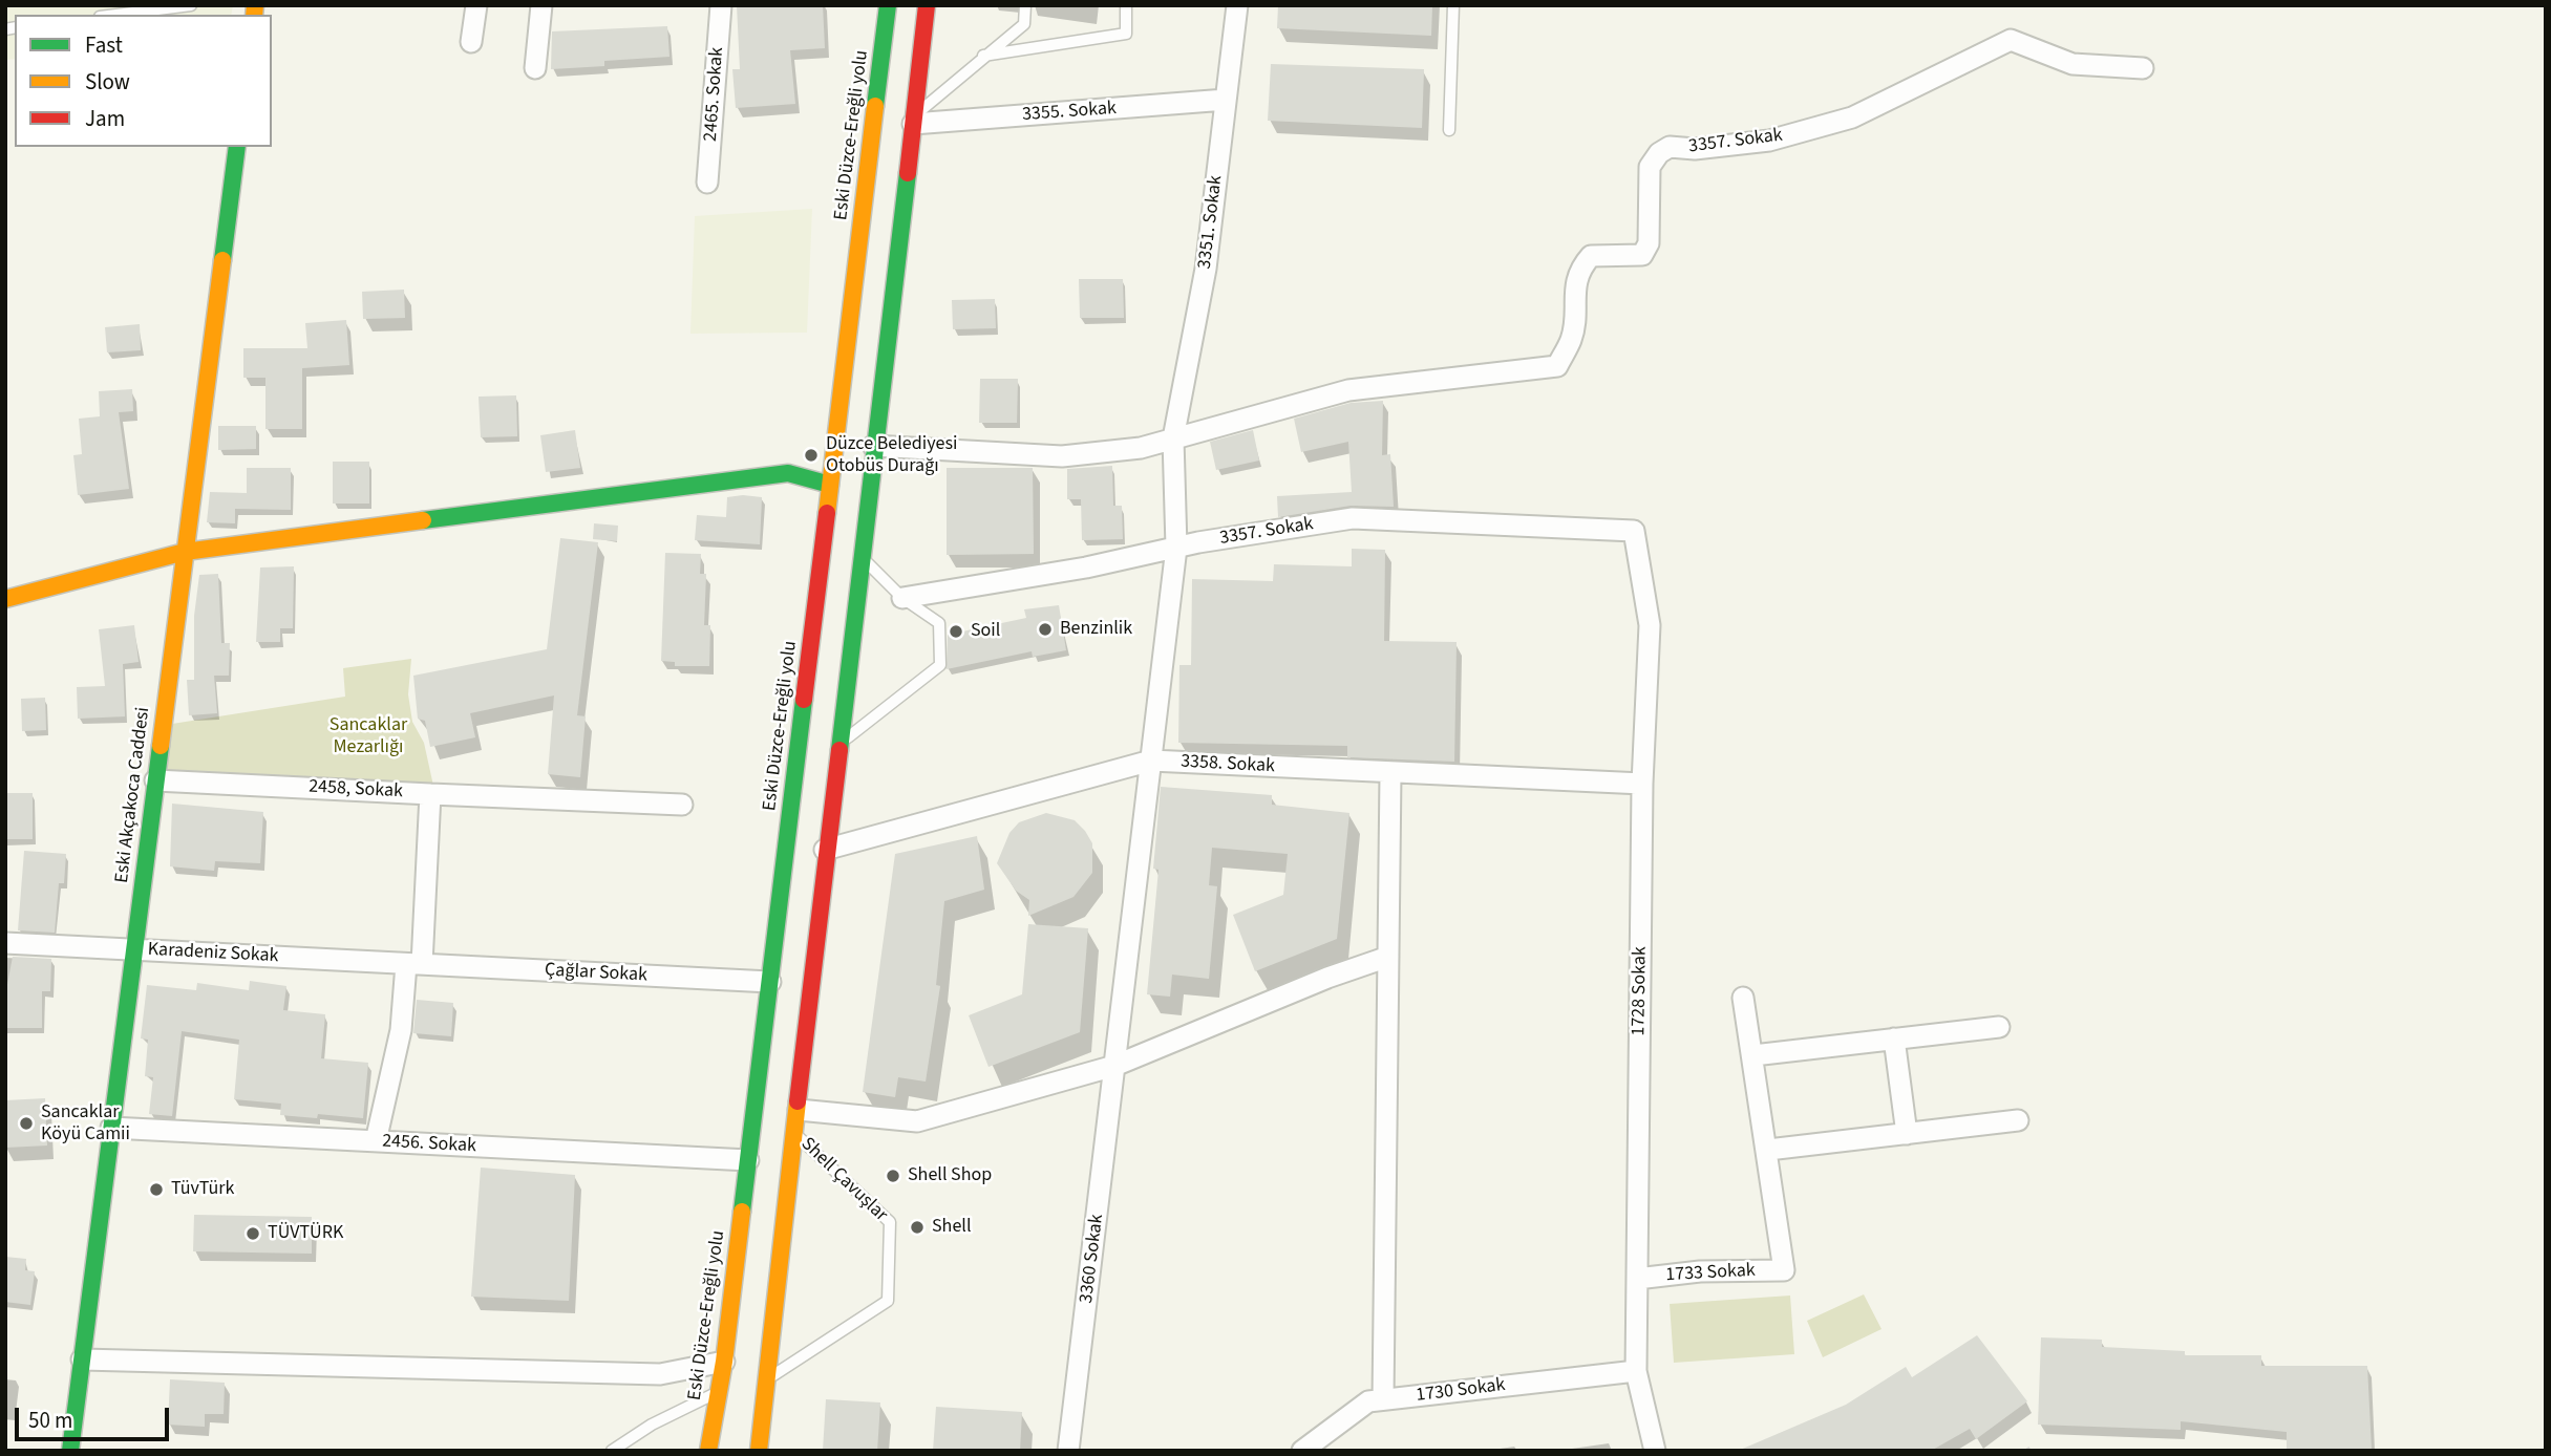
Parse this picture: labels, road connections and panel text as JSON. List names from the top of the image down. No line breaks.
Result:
{"streets":{"main road":["Eski Düzce-Ereğli yolu","Eski Akçakoca Caddesi"],"street":["2465. Sokak","3355. Sokak","3357. Sokak","3351. Sokak","3358. Sokak","2458, Sokak","Karadeniz Sokak","Çağlar Sokak","1728 Sokak","2456. Sokak","3360 Sokak","1733 Sokak","1730 Sokak"],"lane":["Shell Çavuşlar"]},"crossings":[["3355. Sokak","3351. Sokak"],["Eski Düzce-Ereğli yolu","Çağlar Sokak"],["Eski Düzce-Ereğli yolu","2456. Sokak"],["3357. Sokak","3351. Sokak"],["3357. Sokak","1728 Sokak"],["3351. Sokak","3358. Sokak"],["3351. Sokak","3360 Sokak"],["3358. Sokak","1728 Sokak"],["3358. Sokak","3360 Sokak"],["2458, Sokak","Eski Akçakoca Caddesi"],["2458, Sokak","Karadeniz Sokak"],["2458, Sokak","Çağlar Sokak"],["2458, Sokak","2456. Sokak"],["Eski Akçakoca Caddesi","Karadeniz Sokak"],["Eski Akçakoca Caddesi","2456. Sokak"],["Karadeniz Sokak","Çağlar Sokak"],["1728 Sokak","1733 Sokak"],["1728 Sokak","1730 Sokak"]],"parks":["Sancaklar Mezarlığı"],"places":["Düzce Belediyesi Otobüs Durağı","Benzinlik","Soil","Sancaklar Köyü Camii","Shell Shop","TüvTürk","Shell","TÜVTÜRK"],"legend":["Fast","Slow","Jam"],"scale_bar":"50 m"}
